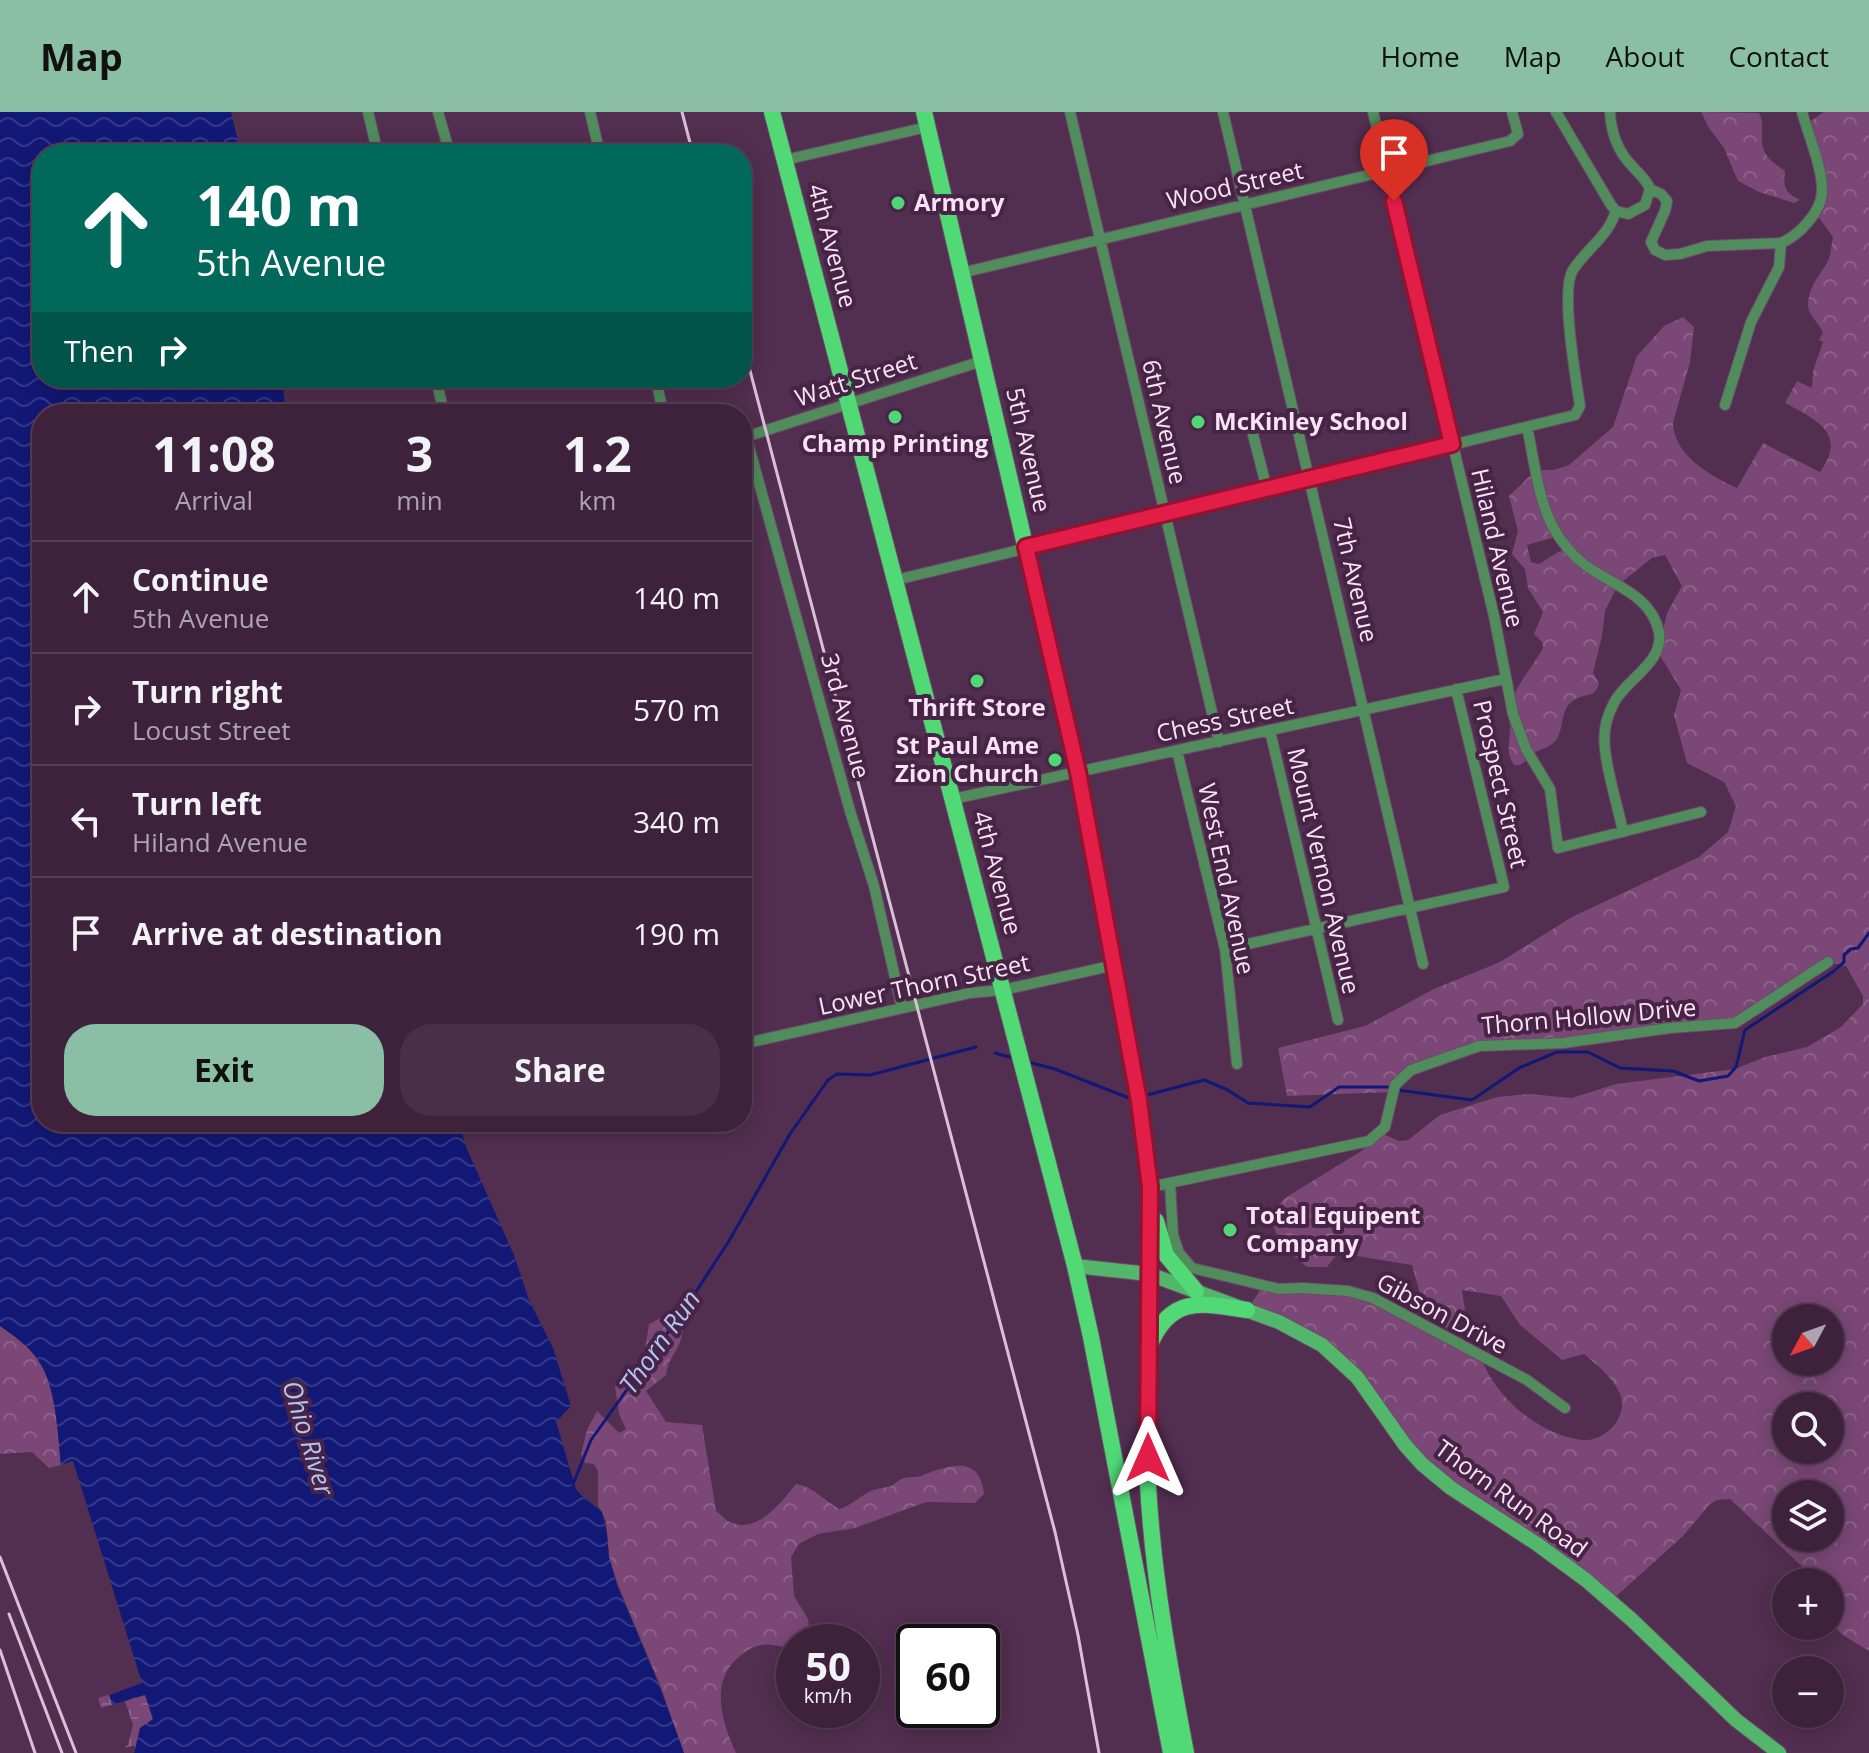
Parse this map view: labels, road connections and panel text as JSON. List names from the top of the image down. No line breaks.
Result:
{"streets":{"main road":["4th Avenue","5th Avenue"],"street":["Wood Street","Watt Street","6th Avenue","Hiland Avenue","7th Avenue","3rd Avenue","Chess Street","Prospect Street","Mount Vernon Avenue","West End Avenue","Lower Thorn Street","Thorn Hollow Drive","Gibson Drive","Thorn Run Road"]},"crossings":[["Wood Street","6th Avenue"],["Wood Street","5th Avenue"],["Wood Street","Hiland Avenue"],["Wood Street","7th Avenue"],["4th Avenue","Watt Street"],["4th Avenue","5th Avenue"],["4th Avenue","Chess Street"],["4th Avenue","Lower Thorn Street"],["4th Avenue","Thorn Run Road"],["Watt Street","5th Avenue"],["6th Avenue","Chess Street"],["5th Avenue","Chess Street"],["5th Avenue","Lower Thorn Street"],["5th Avenue","Thorn Hollow Drive"],["5th Avenue","Thorn Run Road"],["Hiland Avenue","Chess Street"],["7th Avenue","Chess Street"],["7th Avenue","Prospect Street"],["3rd Avenue","Lower Thorn Street"],["Chess Street","Prospect Street"],["Chess Street","Mount Vernon Avenue"],["Chess Street","West End Avenue"],["Thorn Hollow Drive","Gibson Drive"]],"water":["Thorn Run","Ohio River"],"places":["Armory","Champ Printing","McKinley School","Thrift Store","St Paul Ame Zion Church","Total Equipent Company"],"north":"bottom left","page":{"header":"Map","nav":["Home","Map","About","Contact"],"turn":["140 m","5th Avenue"],"then":"Then","eta":["11:08","Arrival","3","min","1.2","km"],"list":[{"name":"Continue","note":"5th Avenue","value":"140 m"},{"name":"Turn right","note":"Locust Street","value":"570 m"},{"name":"Turn left","note":"Hiland Avenue","value":"340 m"},{"name":"Arrive at destination","value":"190 m"}],"buttons":["Exit","Share"],"map_buttons":["+","−"],"speed":"50 km/h","limit":"60"}}
